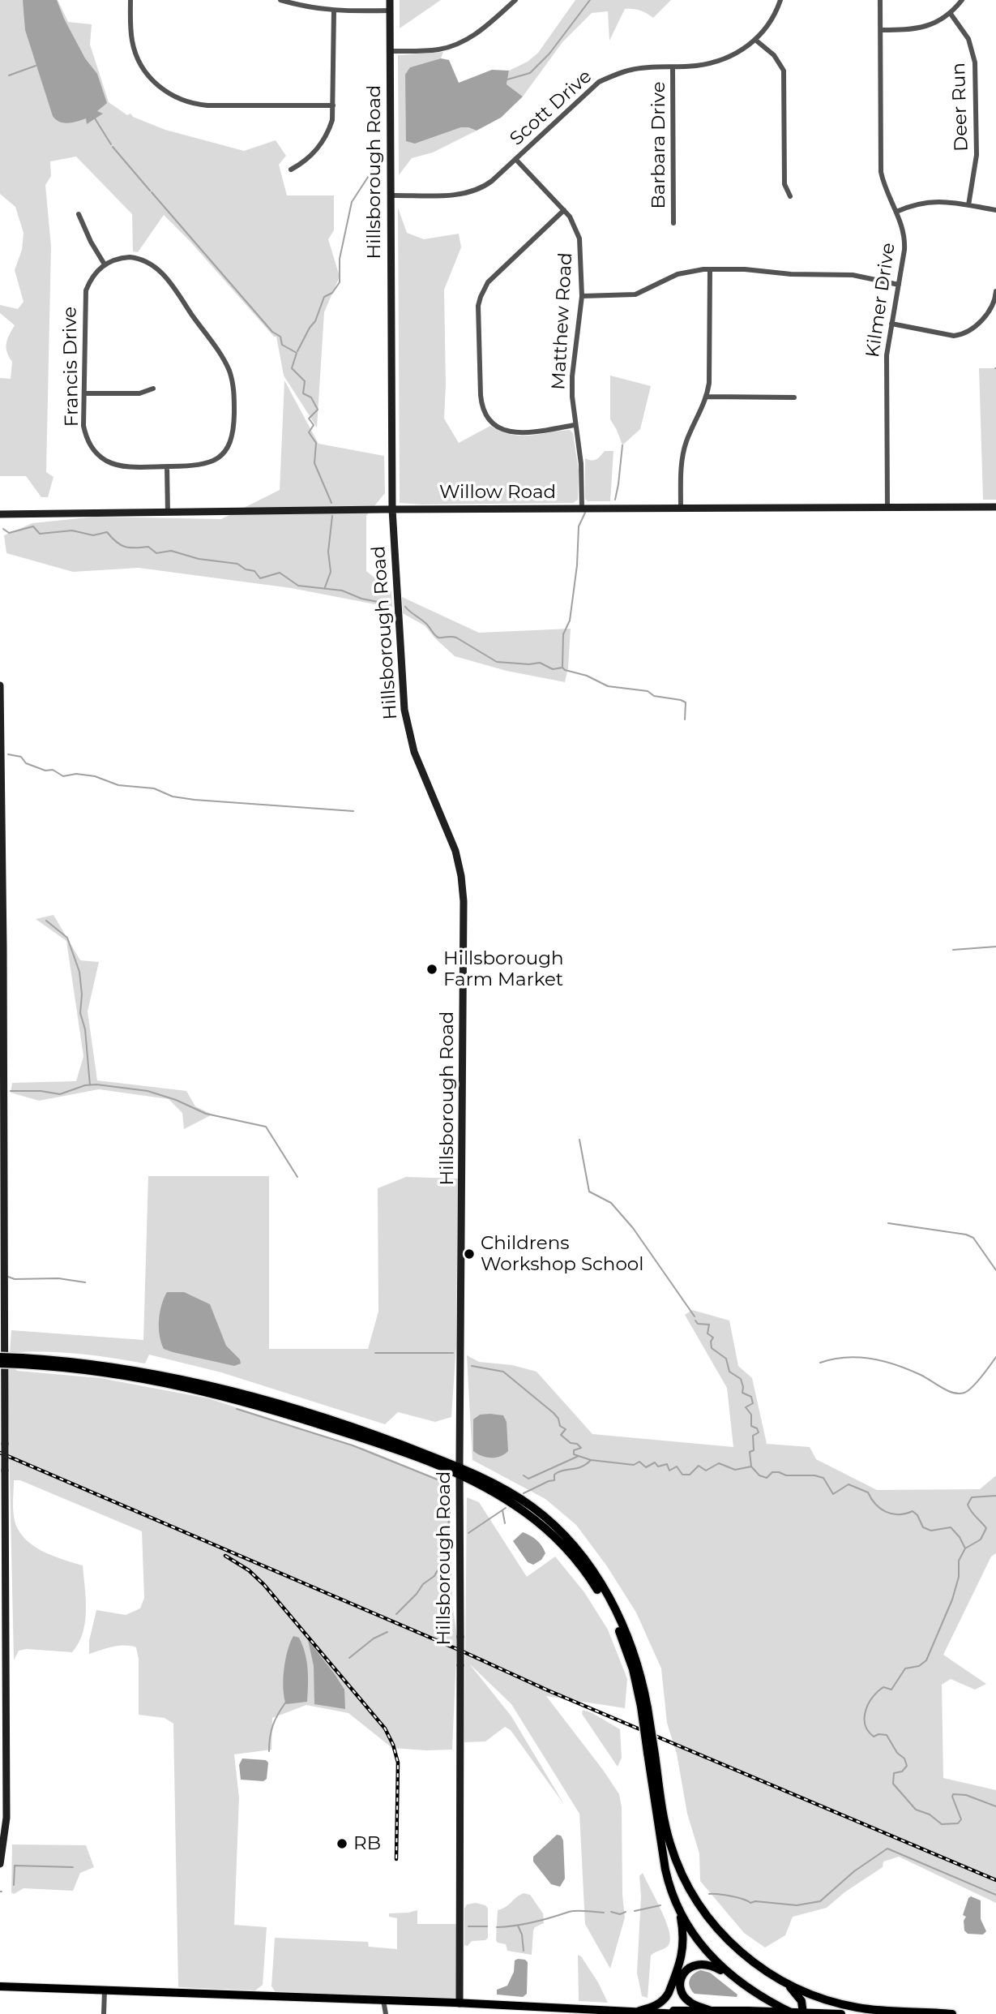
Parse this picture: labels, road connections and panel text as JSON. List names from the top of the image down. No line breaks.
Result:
{"streets":{"street":["Deer Run","Scott Drive","Barbara Drive","Hillsborough Road","Kilmer Drive","Matthew Road","Francis Drive","Willow Road"]},"crossings":[["Scott Drive","Barbara Drive"],["Scott Drive","Hillsborough Road"],["Scott Drive","Matthew Road"],["Hillsborough Road","Willow Road"],["Kilmer Drive","Willow Road"],["Matthew Road","Willow Road"]],"places":["Hillsborough Farm Market","Childrens Workshop School","RB"]}
